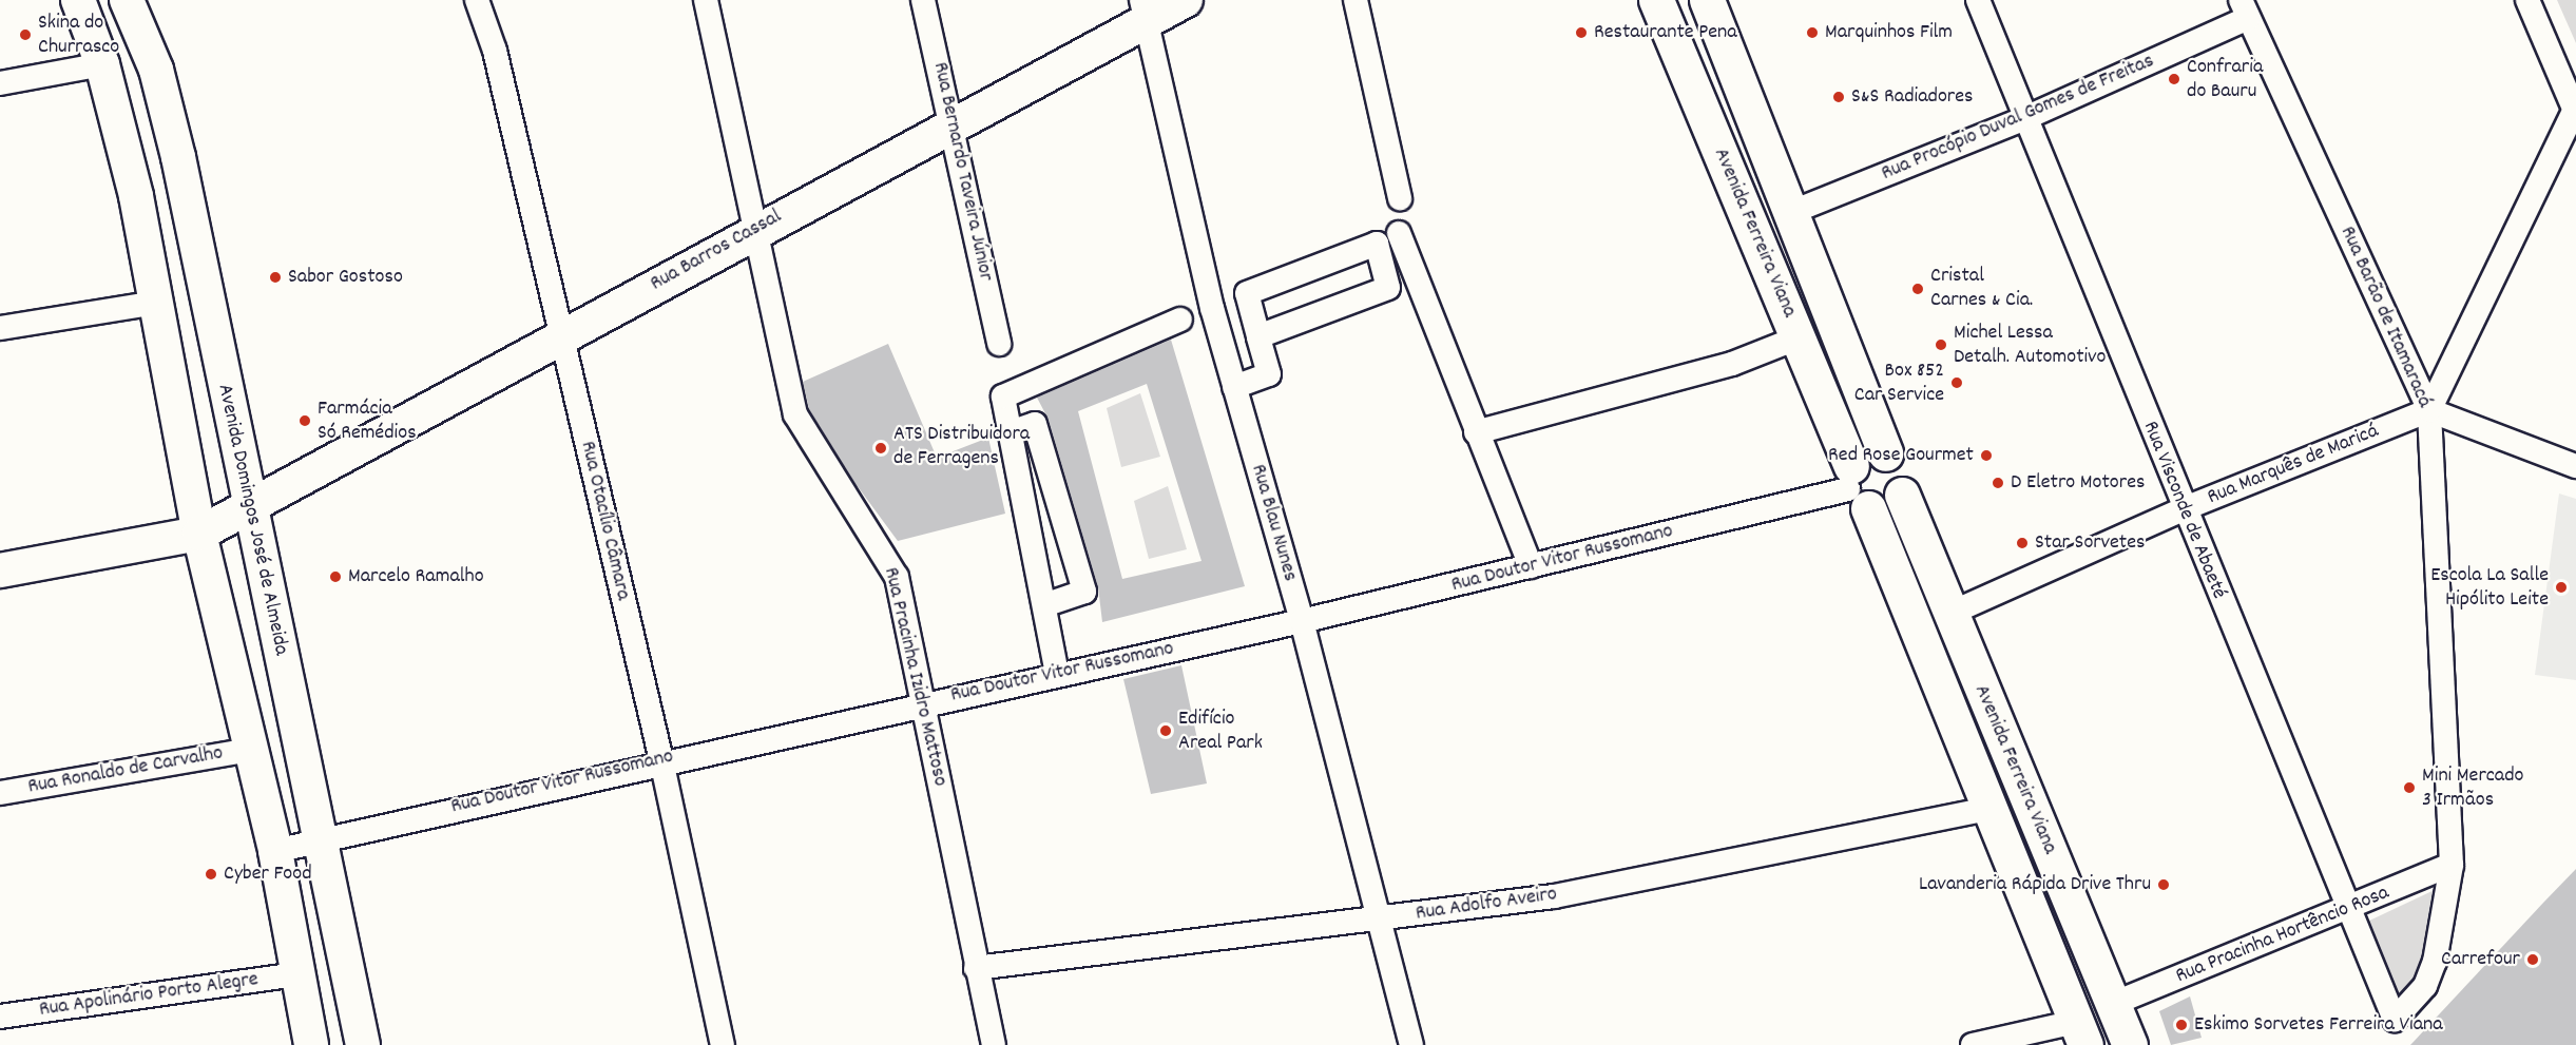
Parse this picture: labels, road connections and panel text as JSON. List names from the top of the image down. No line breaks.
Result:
{"streets":{"main road":["Avenida Ferreira Viana","Rua Barros Cassal","Avenida Domingos José de Almeida"],"street":["Rua Procópio Duval Gomes de Freitas","Rua Bernardo Taveira Júnior","Rua Barão de Itamaracá","Rua Marquês de Maricá","Rua Visconde de Abaeté","Rua Otacílio Câmara","Rua Blau Nunes","Rua Doutor Vitor Russomano","Rua Pracinha Izidro Mattoso","Rua Ronaldo de Carvalho","Rua Adolfo Aveiro","Rua Pracinha Hortêncio Rosa","Rua Apolinário Porto Alegre"]},"crossings":[["Rua Procópio Duval Gomes de Freitas","Avenida Ferreira Viana"],["Rua Procópio Duval Gomes de Freitas","Rua Barão de Itamaracá"],["Rua Procópio Duval Gomes de Freitas","Rua Visconde de Abaeté"],["Rua Bernardo Taveira Júnior","Rua Barros Cassal"],["Avenida Ferreira Viana","Rua Marquês de Maricá"],["Avenida Ferreira Viana","Rua Doutor Vitor Russomano"],["Avenida Ferreira Viana","Rua Adolfo Aveiro"],["Avenida Ferreira Viana","Rua Pracinha Hortêncio Rosa"],["Rua Barros Cassal","Avenida Domingos José de Almeida"],["Rua Barros Cassal","Rua Otacílio Câmara"],["Rua Barros Cassal","Rua Blau Nunes"],["Rua Barros Cassal","Rua Pracinha Izidro Mattoso"],["Rua Barão de Itamaracá","Rua Marquês de Maricá"],["Rua Barão de Itamaracá","Rua Visconde de Abaeté"],["Rua Barão de Itamaracá","Rua Pracinha Hortêncio Rosa"],["Rua Marquês de Maricá","Rua Visconde de Abaeté"],["Rua Visconde de Abaeté","Rua Pracinha Hortêncio Rosa"],["Avenida Domingos José de Almeida","Rua Doutor Vitor Russomano"],["Rua Otacílio Câmara","Rua Doutor Vitor Russomano"],["Rua Blau Nunes","Rua Doutor Vitor Russomano"],["Rua Blau Nunes","Rua Adolfo Aveiro"],["Rua Doutor Vitor Russomano","Rua Pracinha Izidro Mattoso"],["Rua Pracinha Izidro Mattoso","Rua Adolfo Aveiro"]],"places":["Restaurante Pena","Marquinhos Film","Skina do Churrasco","Confraria do Bauru","S&S Radiadores","Sabor Gostoso","Cristal Carnes & Cia.","Michel Lessa Detalh. Automotivo","Box 852 Car Service","Farmácia Só Remédios","ATS Distribuidora de Ferragens","Red Rose Gourmet","D Eletro Motores","Star Sorvetes","Marcelo Ramalho","Escola La Salle Hipólito Leite","Edifício Areal Park","Mini Mercado 3 Irmãos","Cyber Food","Lavanderia Rápida Drive Thru","Carrefour","Eskimo Sorvetes Ferreira Viana"]}
